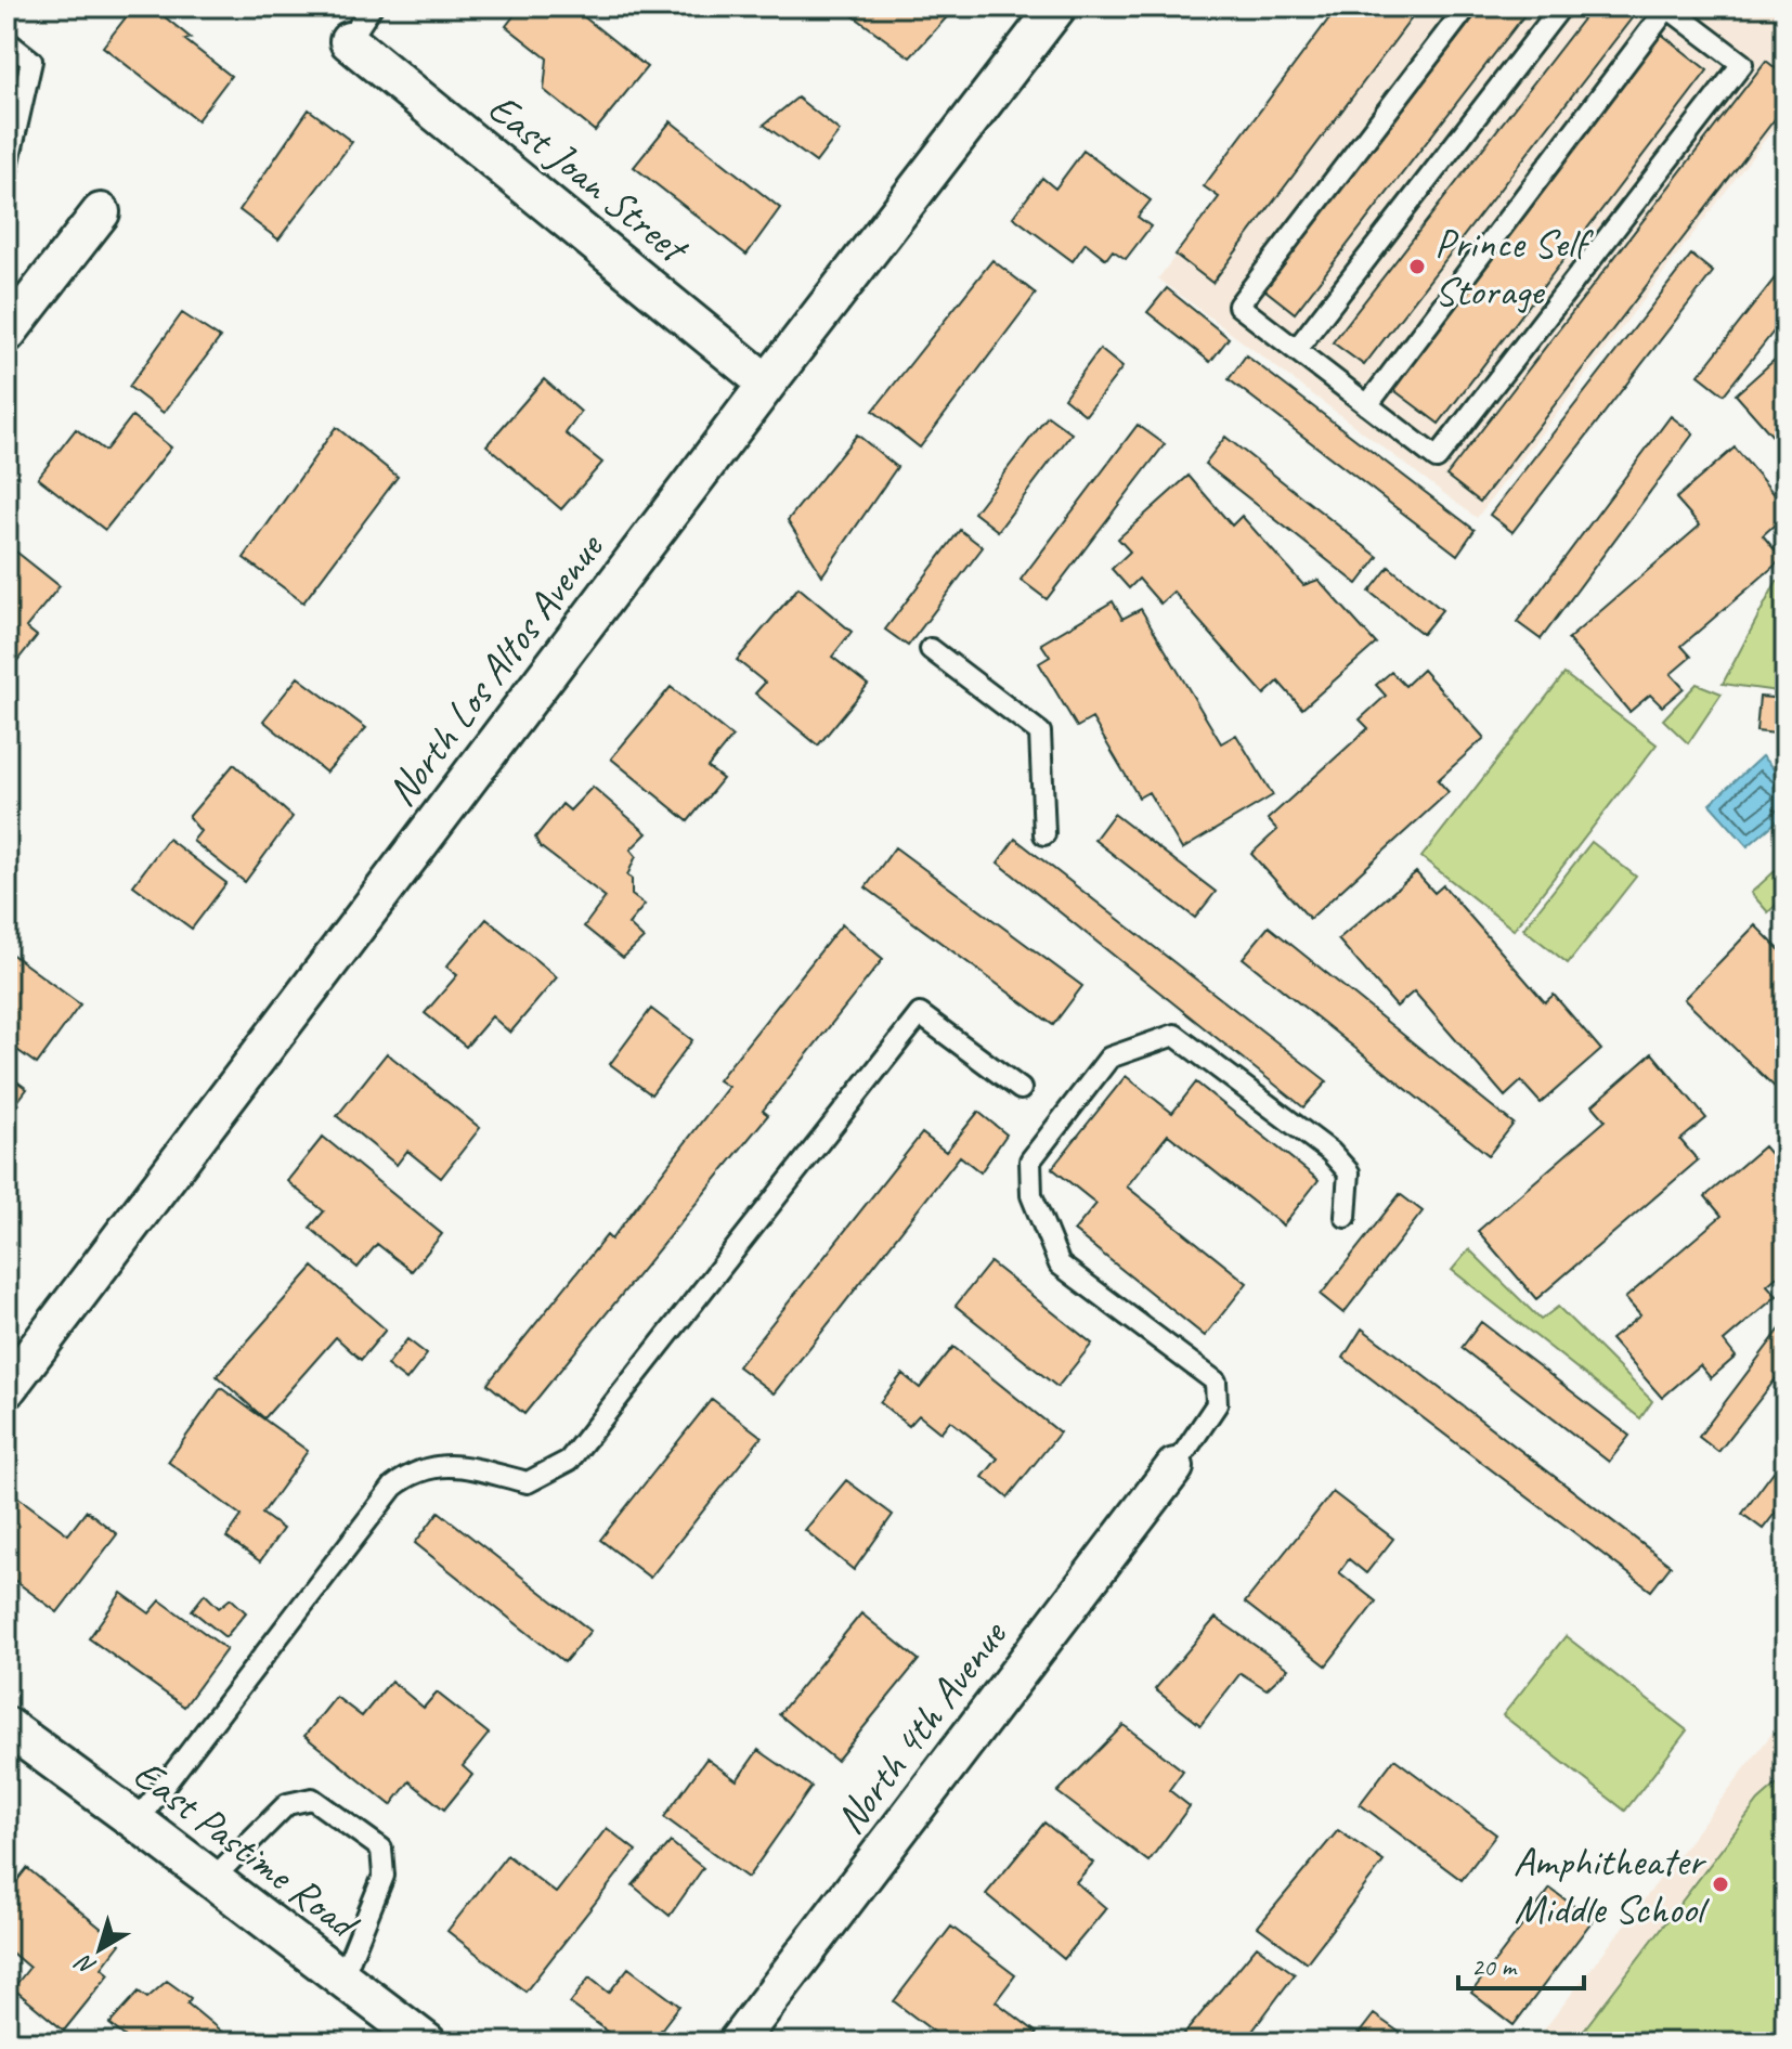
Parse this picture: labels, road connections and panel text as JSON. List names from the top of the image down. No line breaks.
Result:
{"streets":{"street":["East Joan Street","North Los Altos Avenue","North 4th Avenue","East Pastime Road"]},"crossings":[["East Joan Street","North Los Altos Avenue"]],"places":["Prince Self Storage","Amphitheater Middle School"],"scale_bar":"20 m","north":"bottom left"}
